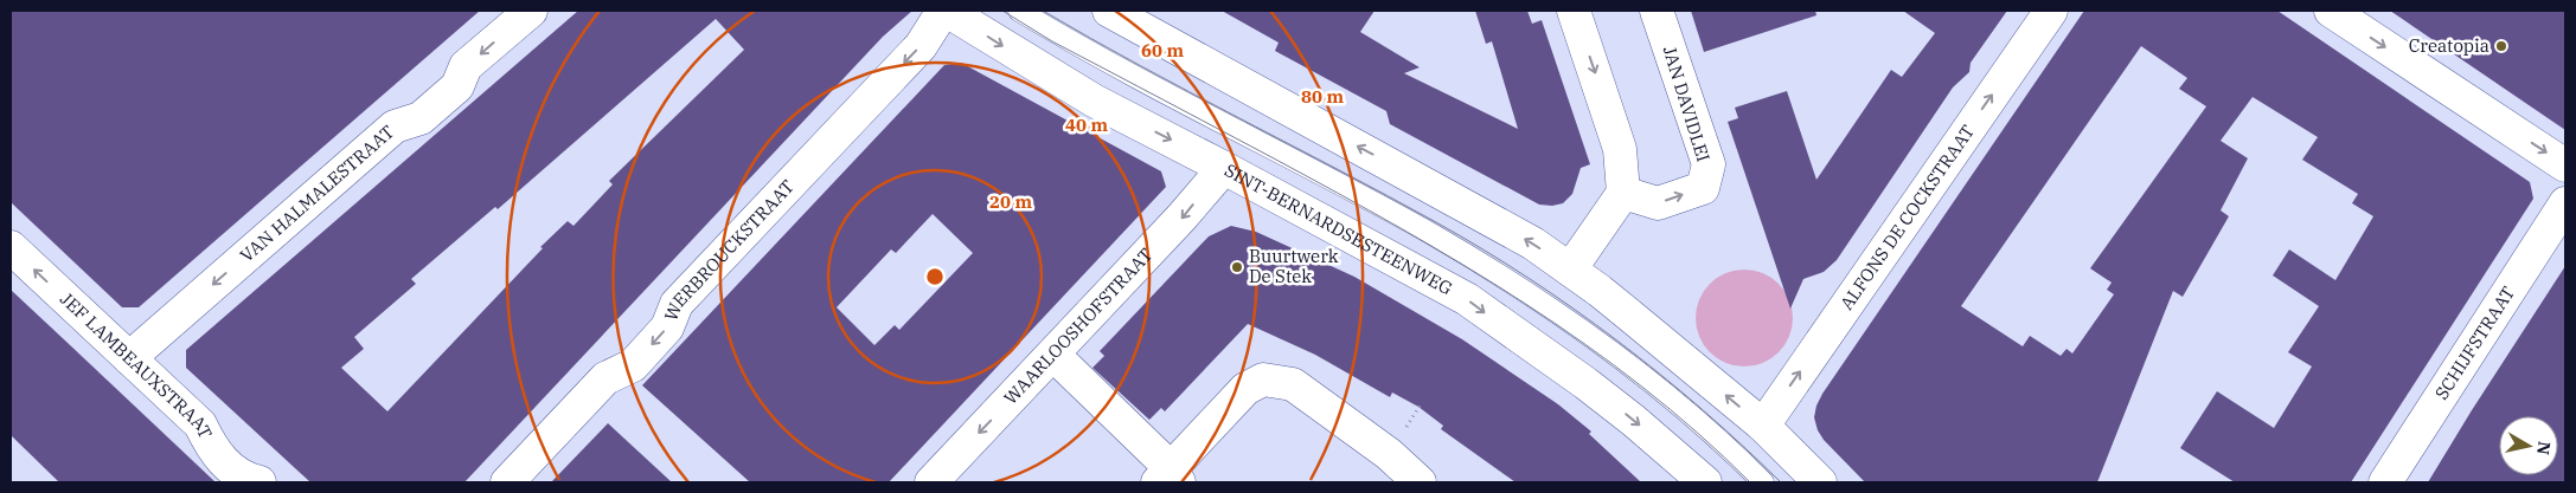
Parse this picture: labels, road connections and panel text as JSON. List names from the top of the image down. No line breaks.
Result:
{"streets":{"street":["JAN DAVIDLEI","VAN HALMALESTRAAT","ALFONS DE COCKSTRAAT","SINT-BERNARDSESTEENWEG","WERBROUCKSTRAAT","WAARLOOSHOFSTRAAT","SCHIJFSTRAAT","JEF LAMBEAUXSTRAAT"]},"crossings":[["VAN HALMALESTRAAT","JEF LAMBEAUXSTRAAT"],["SINT-BERNARDSESTEENWEG","WERBROUCKSTRAAT"],["SINT-BERNARDSESTEENWEG","WAARLOOSHOFSTRAAT"]],"one_way":["VAN HALMALESTRAAT","ALFONS DE COCKSTRAAT","WERBROUCKSTRAAT","WAARLOOSHOFSTRAAT","JEF LAMBEAUXSTRAAT"],"places":["Creatopia","Buurtwerk De Stek"],"north":"right","rings":["60 m","80 m","40 m","20 m"]}
